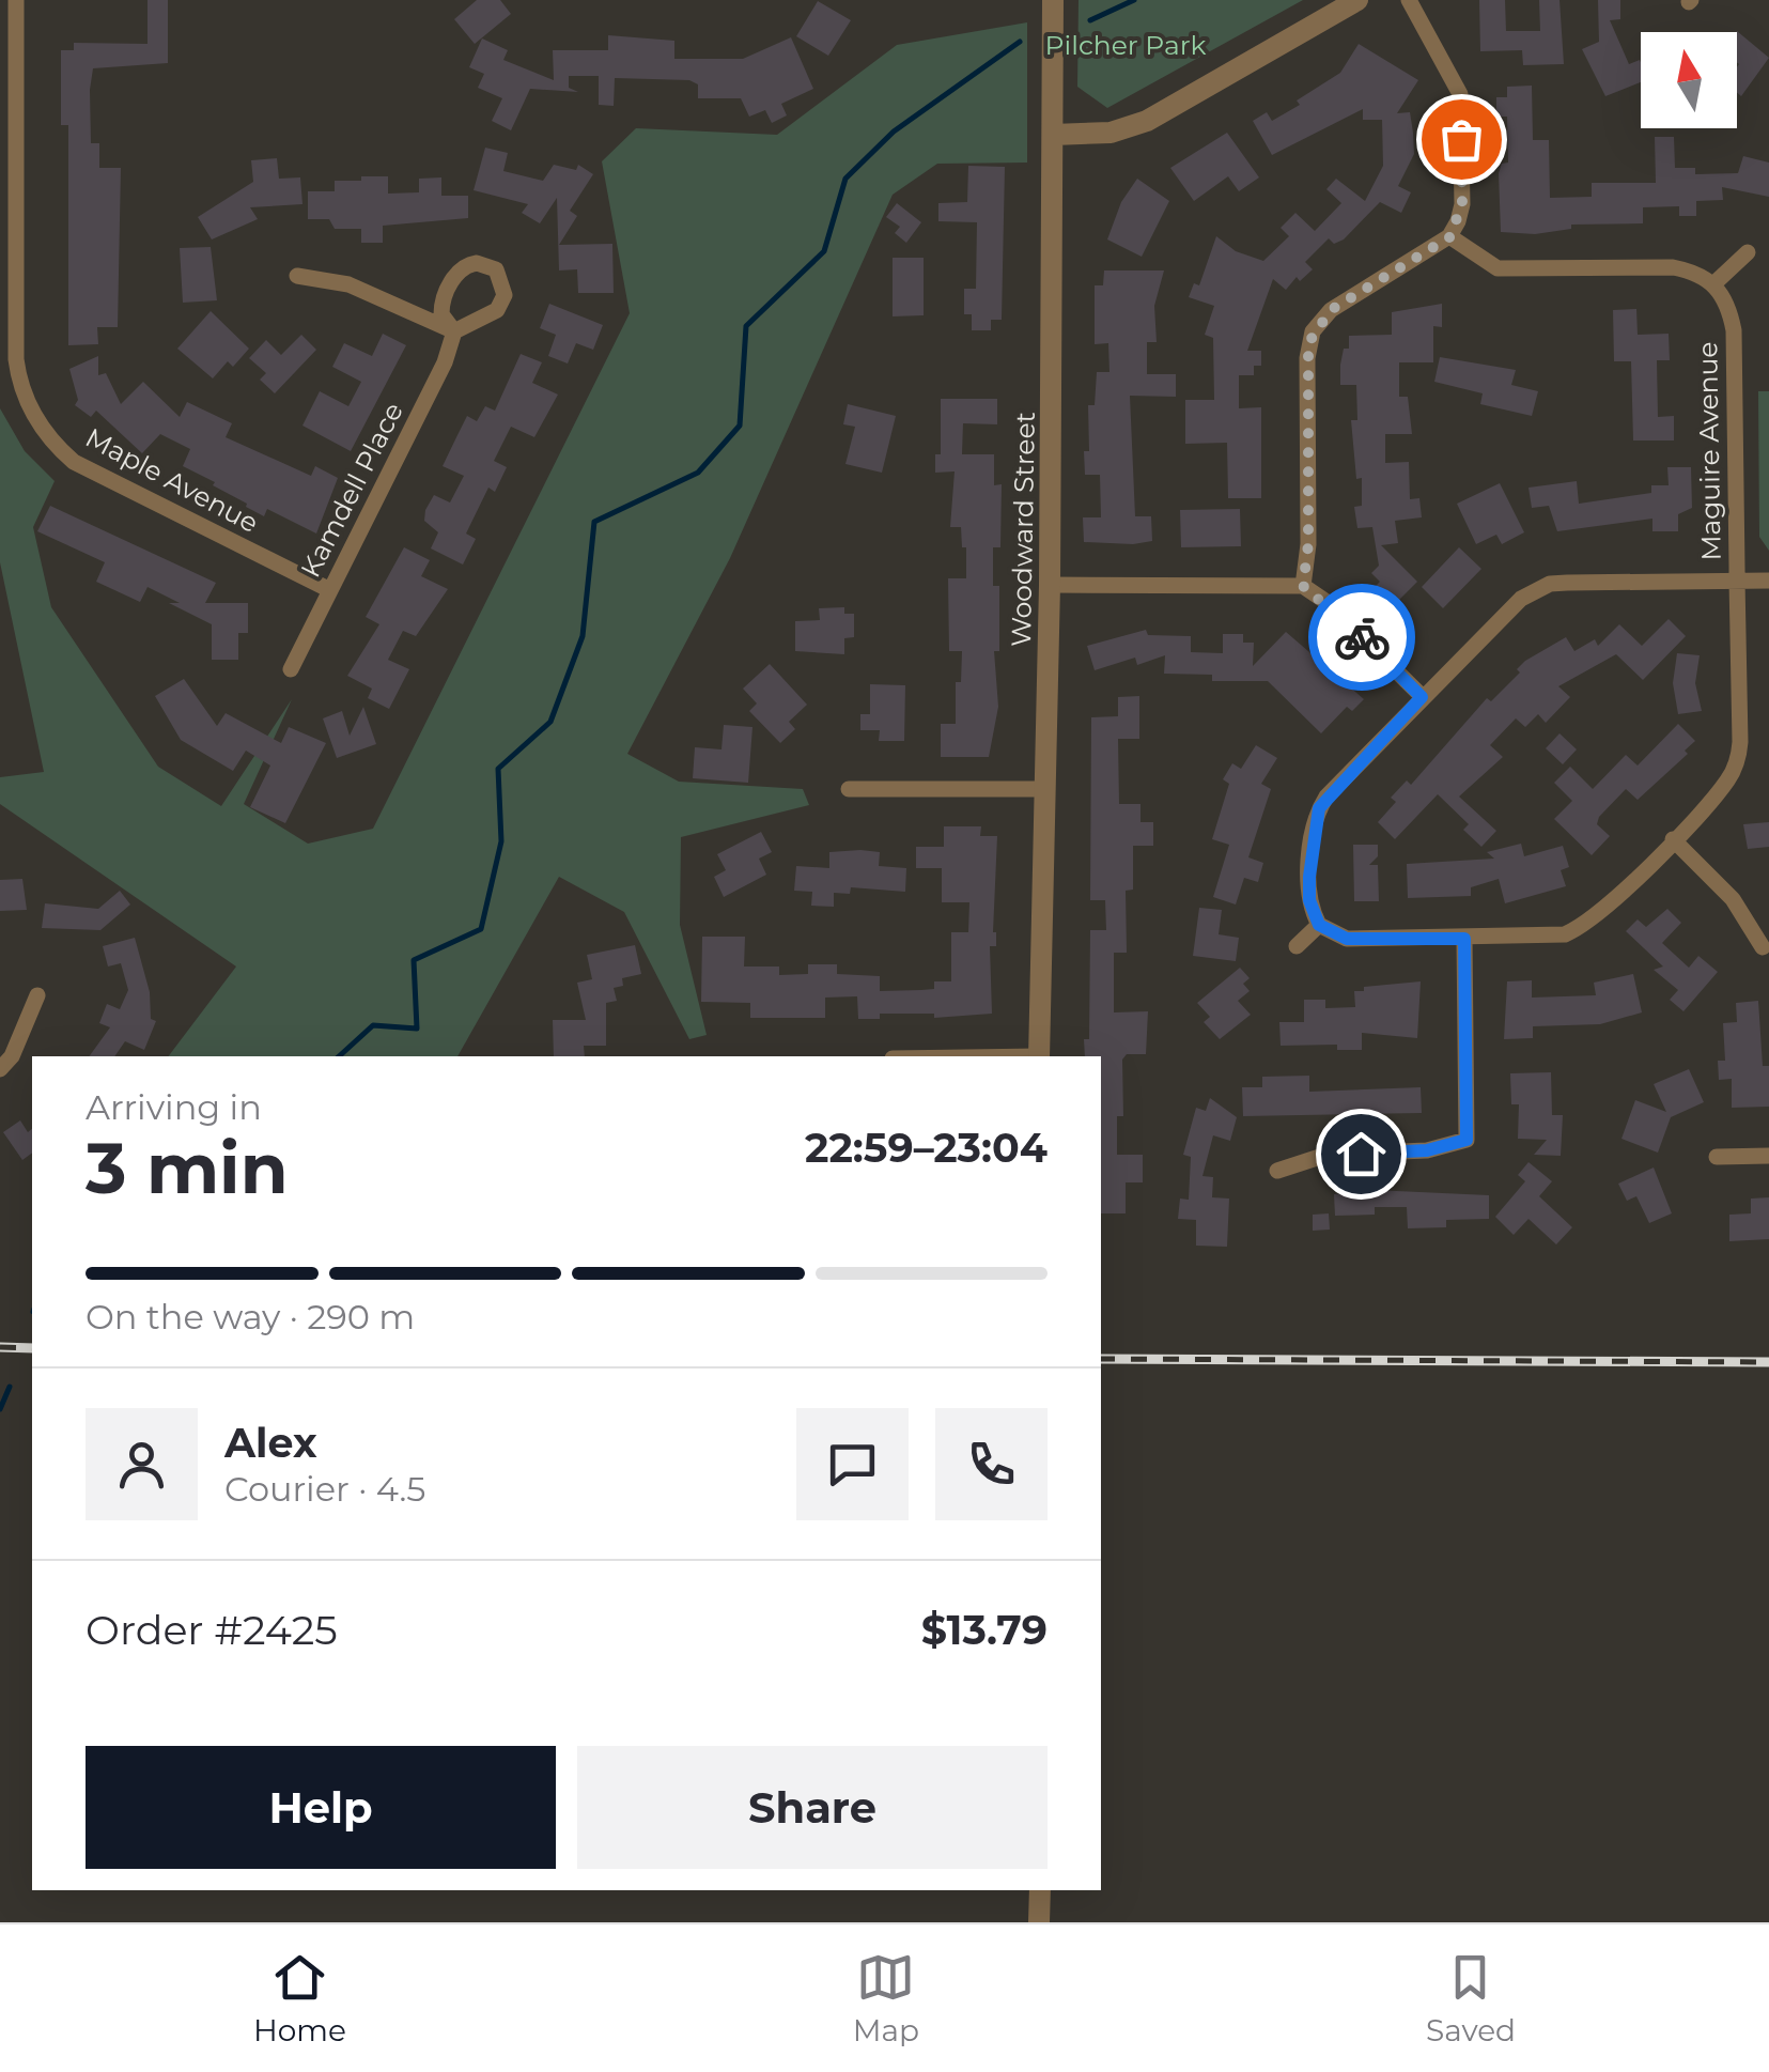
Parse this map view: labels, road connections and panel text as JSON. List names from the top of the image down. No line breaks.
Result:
{"streets":{"street":["Maguire Avenue","Maple Avenue","Kamdell Place","Woodward Street"]},"crossings":[["Maple Avenue","Kamdell Place"]],"parks":["Pilcher Park"],"north":"top","page":{"heading":["3 min","Arriving in","22:59–23:04"],"panel":["Alex","Courier · 4.5","Order #2425","$13.79"],"bar":"On the way · 290 m","buttons":["Help","Share"],"tabs":["Home","Map","Saved"]}}
